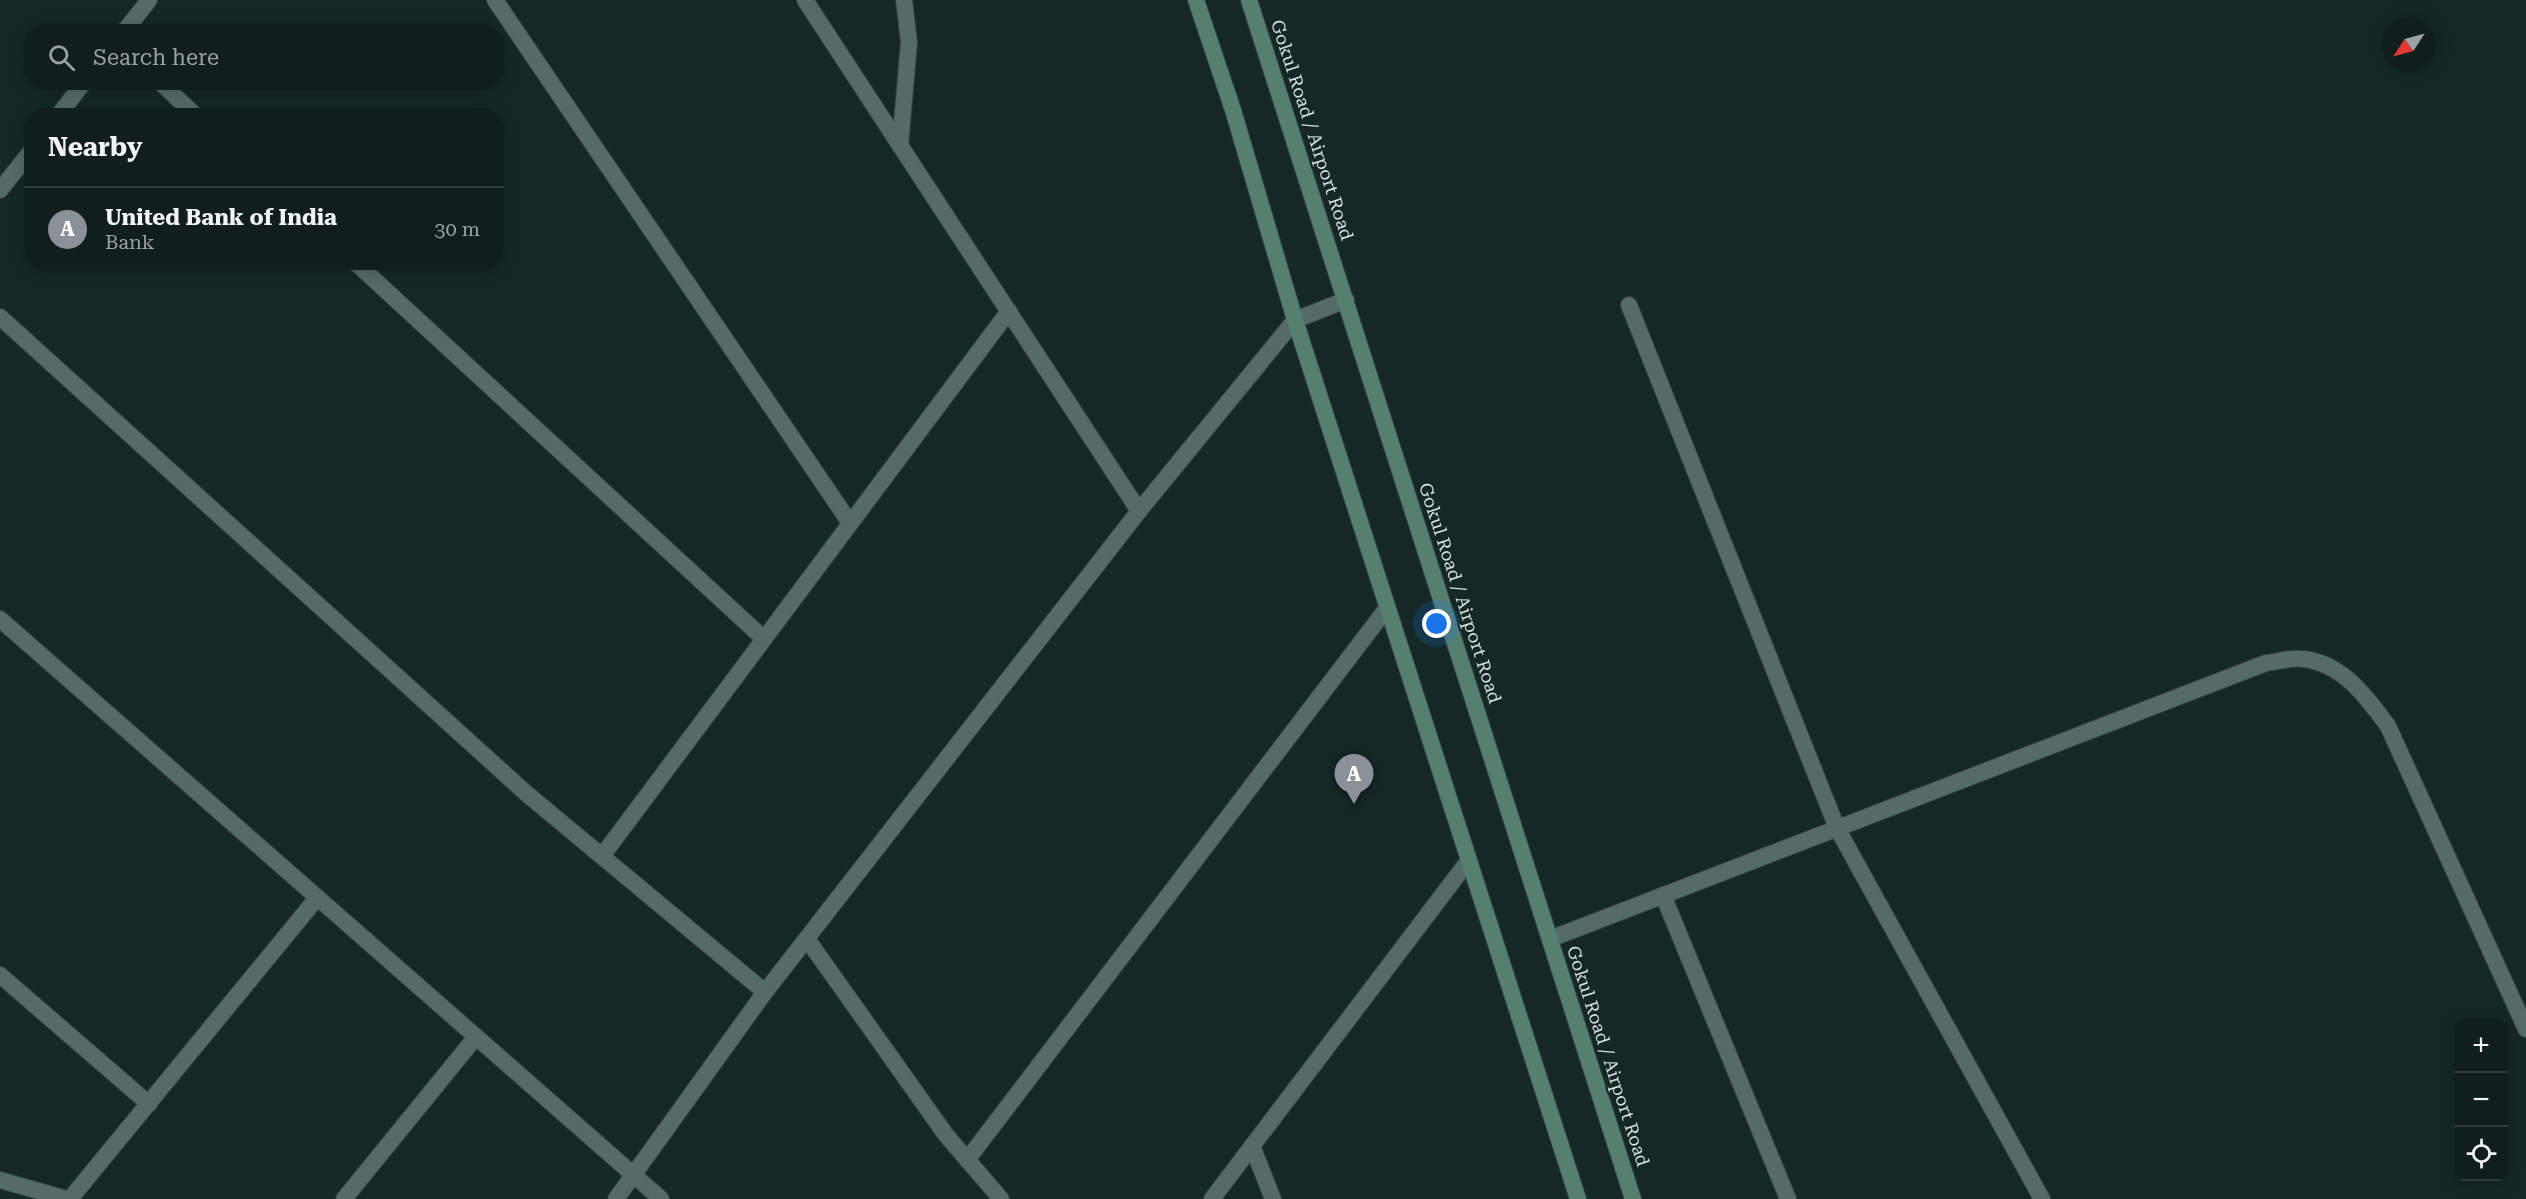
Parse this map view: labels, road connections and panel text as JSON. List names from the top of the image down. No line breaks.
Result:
{"streets":{"main road":["Gokul Road / Airport Road"]},"north":"bottom left","page":{"search":"Search here","heading":"Nearby","list":[{"mark":"A","name":"United Bank of India","note":"Bank","value":"30 m"}],"pins":"A","map_buttons":["+","−"]}}
